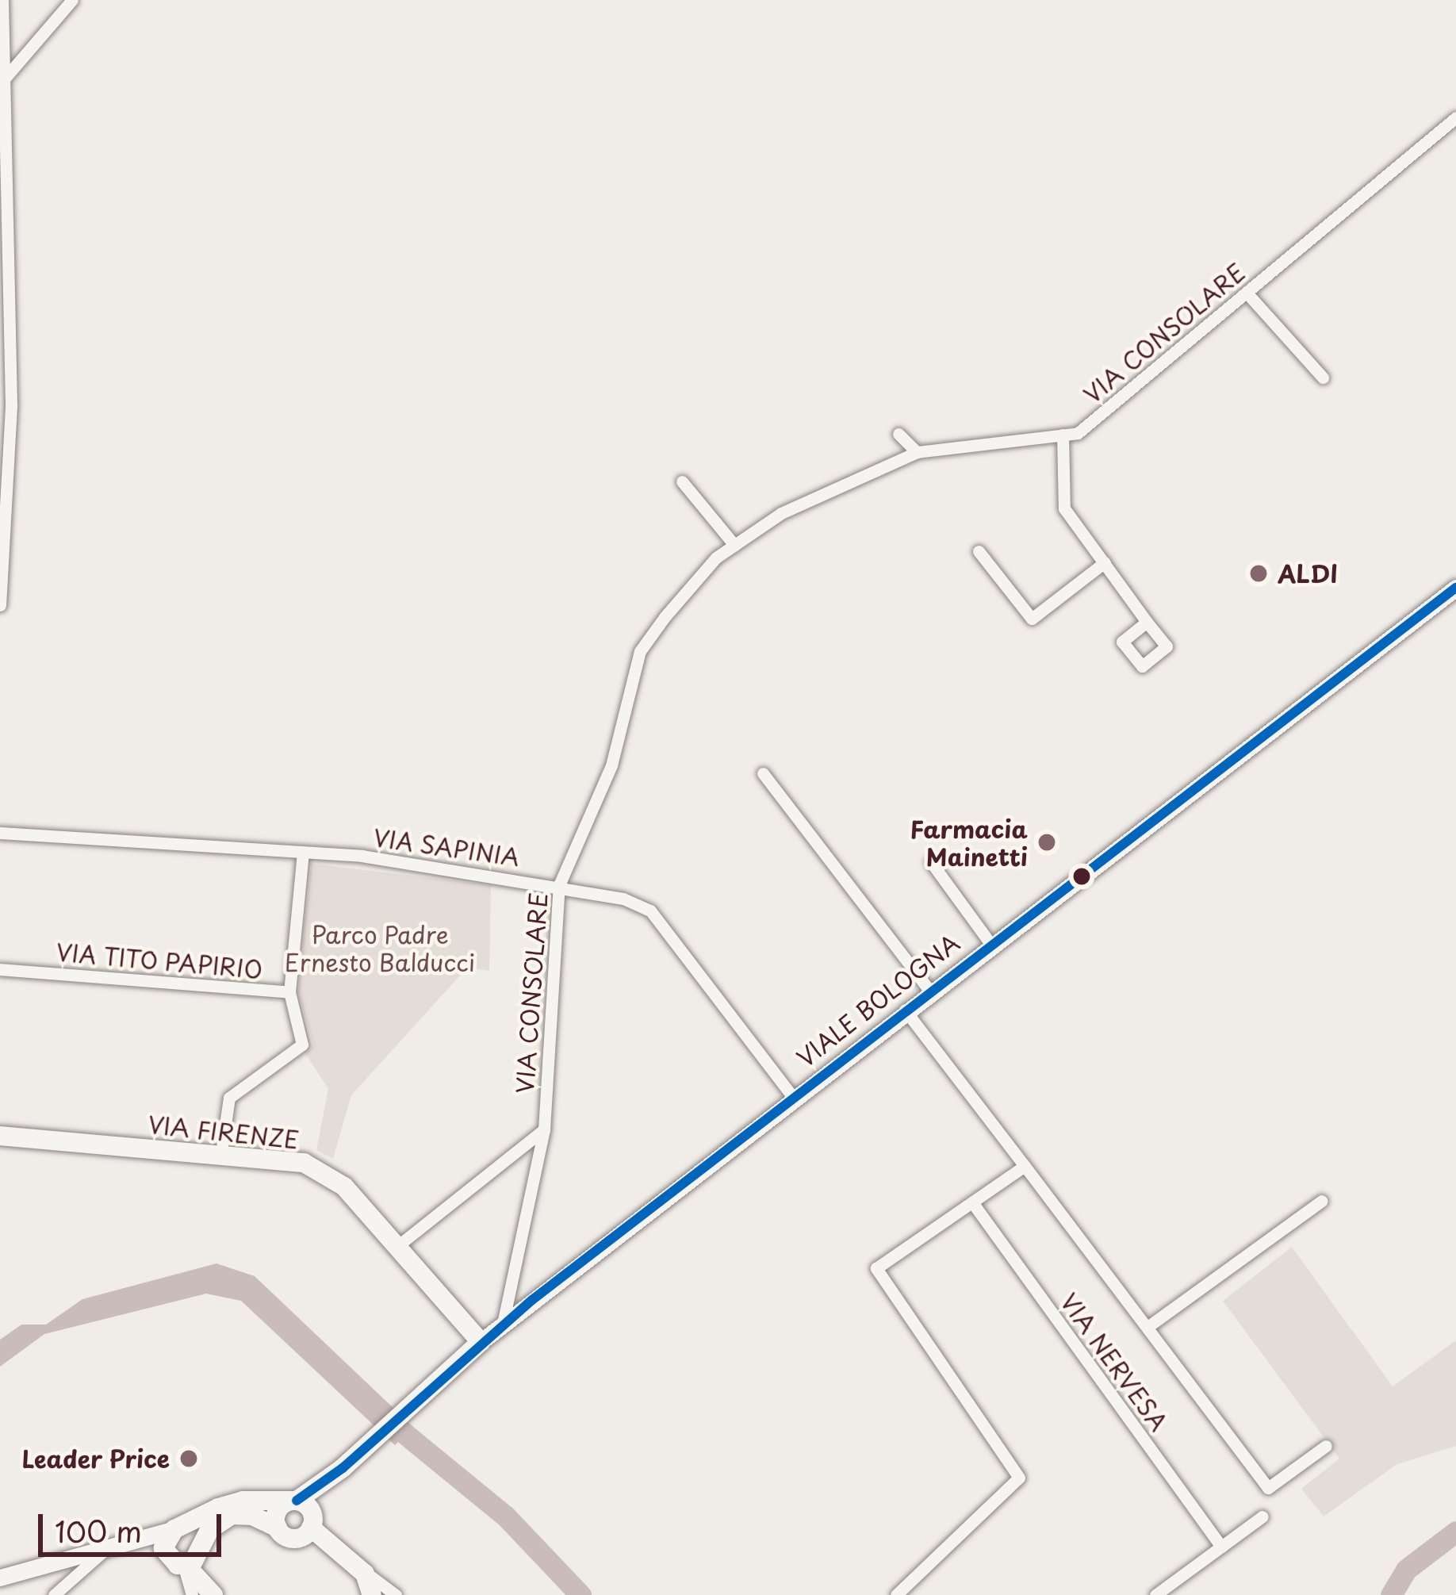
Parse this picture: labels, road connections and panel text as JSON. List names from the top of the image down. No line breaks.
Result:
{"streets":{"main road":["VIALE BOLOGNA","VIA FIRENZE"],"street":["VIA CONSOLARE","VIA SAPINIA","VIA TITO PAPIRIO","VIA NERVESA"]},"crossings":[["VIA CONSOLARE","VIA SAPINIA"],["VIA CONSOLARE","VIALE BOLOGNA"],["VIA SAPINIA","VIA TITO PAPIRIO"],["VIA SAPINIA","VIALE BOLOGNA"],["VIALE BOLOGNA","VIA FIRENZE"]],"parks":["Parco Padre Ernesto Balducci"],"places":["ALDI","Farmacia Mainetti","Leader Price"],"scale_bar":"100 m"}
